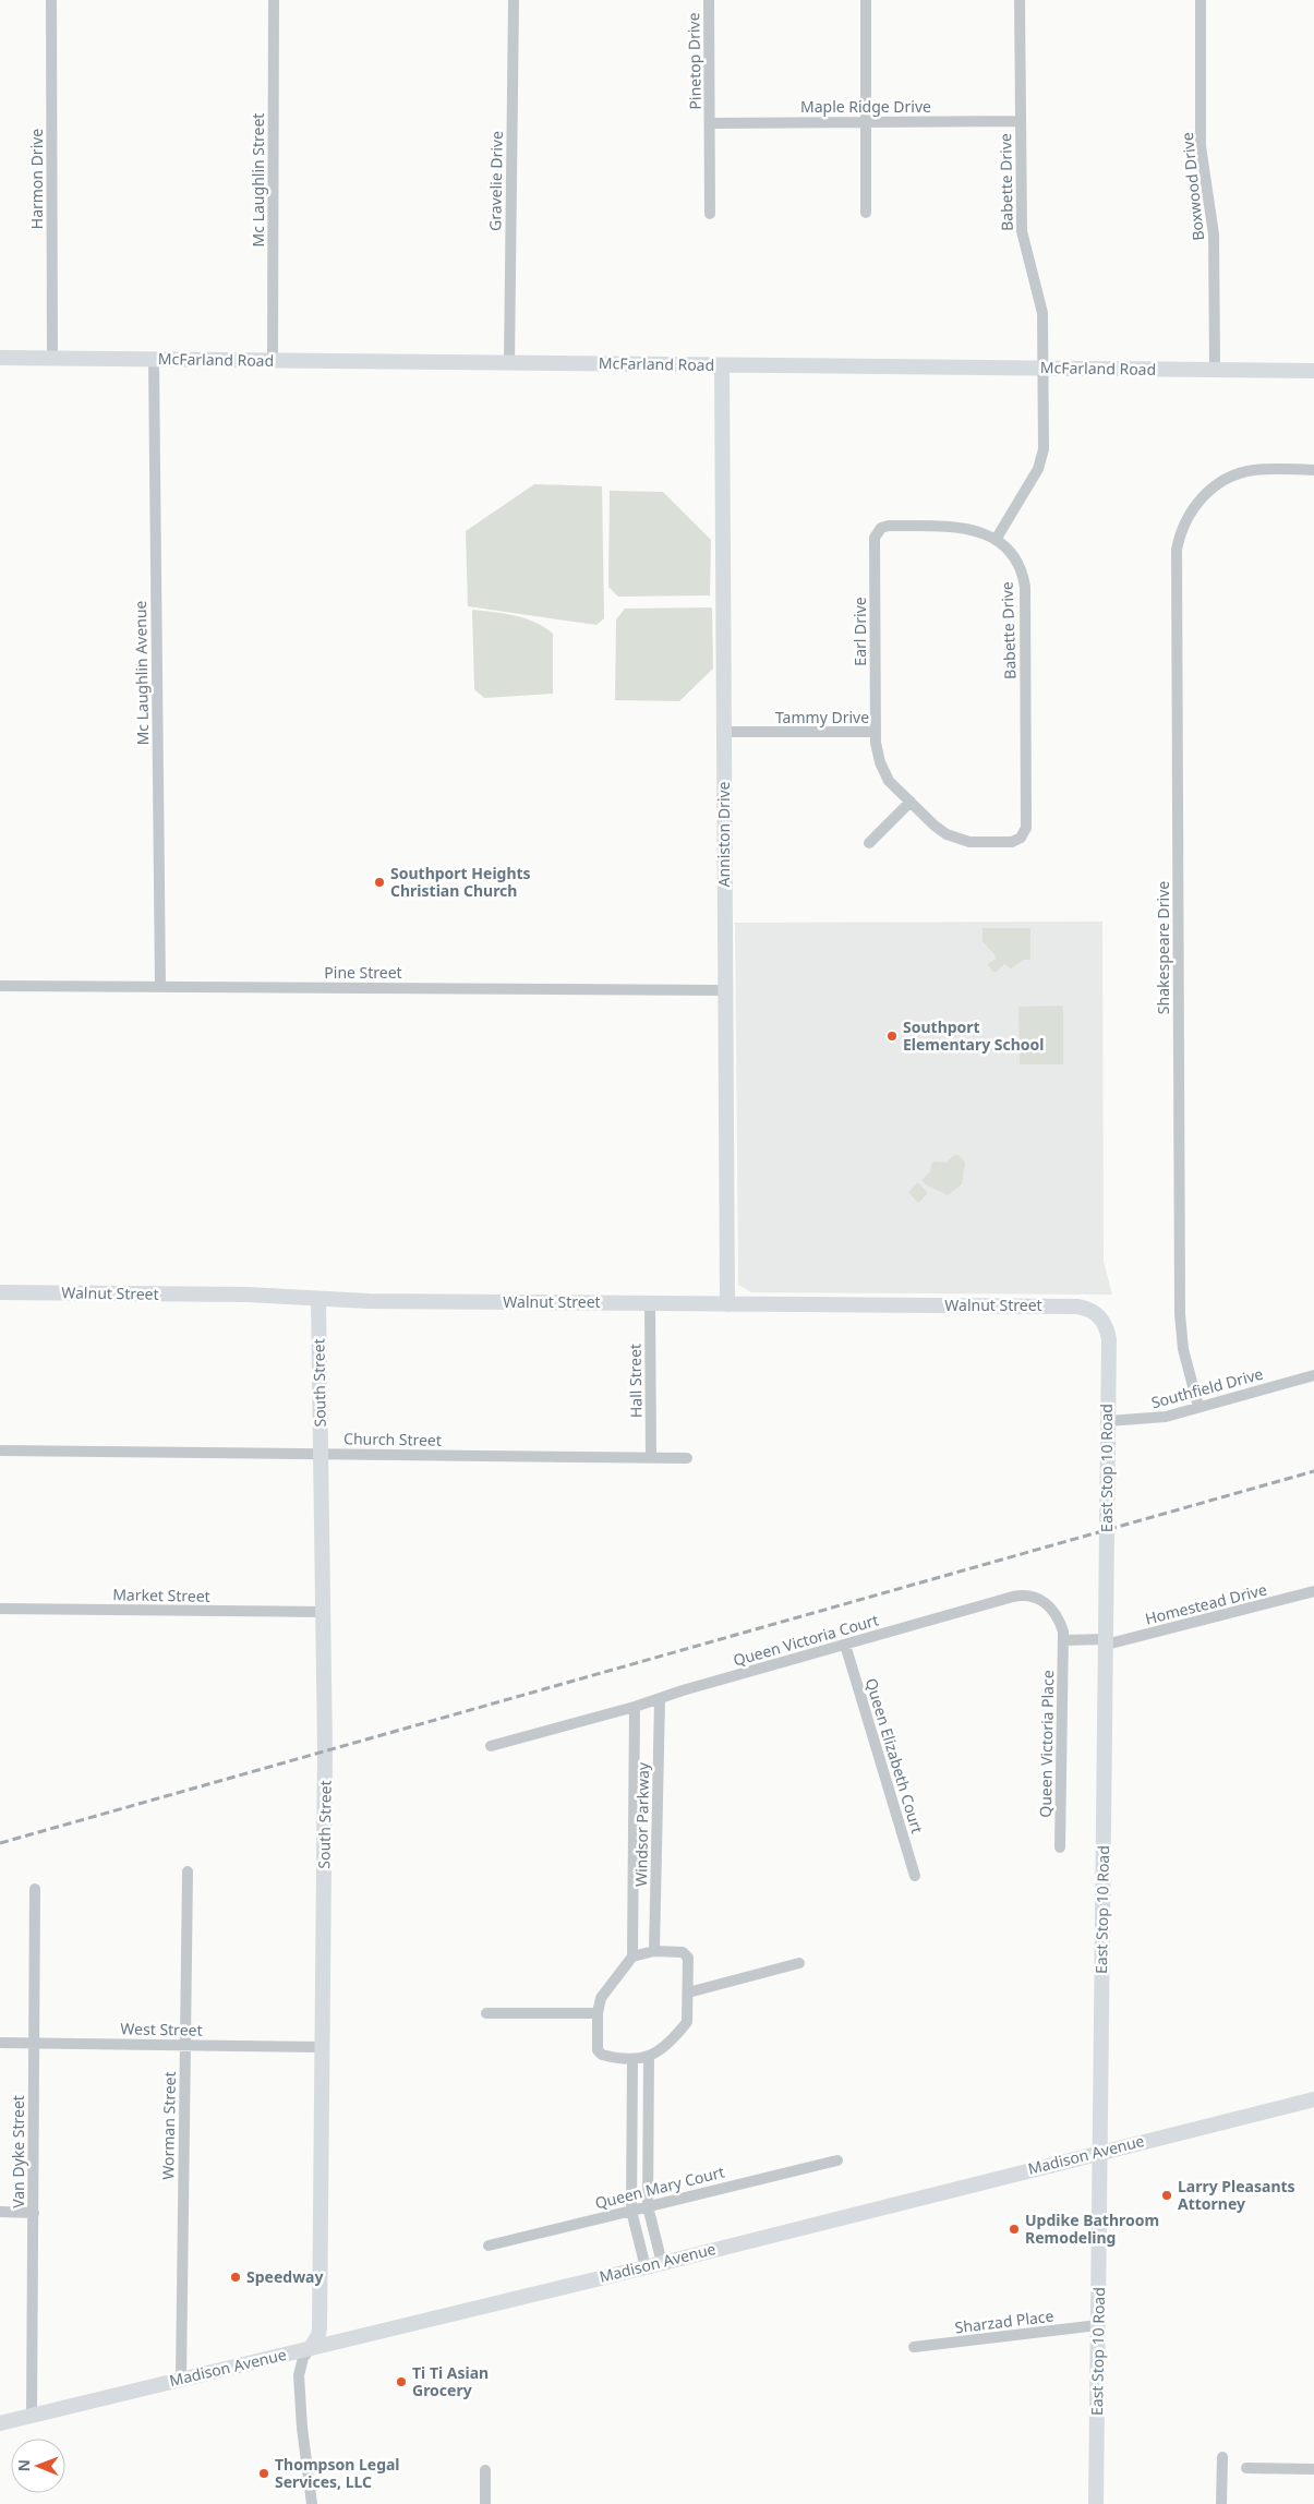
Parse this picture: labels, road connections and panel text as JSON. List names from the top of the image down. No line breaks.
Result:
{"streets":{"street":["Pinetop Drive","Maple Ridge Drive","Harmon Drive","Mc Laughlin Street","Gravelie Drive","Babette Drive","Boxwood Drive","McFarland Road","Earl Drive","Mc Laughlin Avenue","Tammy Drive","Anniston Drive","Shakespeare Drive","Pine Street","Walnut Street","Hall Street","South Street","Southfield Drive","Church Street","East Stop 10 Road","Market Street","Homestead Drive","Queen Victoria Court","Queen Victoria Place","Queen Elizabeth Court","Windsor Parkway","West Street","Worman Street","Van Dyke Street","Madison Avenue","Queen Mary Court","Sharzad Place"]},"crossings":[["Pinetop Drive","Maple Ridge Drive"],["Maple Ridge Drive","Babette Drive"],["Harmon Drive","McFarland Road"],["Mc Laughlin Street","McFarland Road"],["Gravelie Drive","McFarland Road"],["Babette Drive","McFarland Road"],["Babette Drive","Earl Drive"],["Babette Drive","Tammy Drive"],["Boxwood Drive","McFarland Road"],["McFarland Road","Mc Laughlin Avenue"],["McFarland Road","Anniston Drive"],["Earl Drive","Tammy Drive"],["Mc Laughlin Avenue","Pine Street"],["Tammy Drive","Anniston Drive"],["Anniston Drive","Pine Street"],["Anniston Drive","Walnut Street"],["Shakespeare Drive","Southfield Drive"],["Walnut Street","Hall Street"],["Walnut Street","South Street"],["Walnut Street","East Stop 10 Road"],["Hall Street","Church Street"],["South Street","Church Street"],["South Street","Market Street"],["South Street","West Street"],["South Street","Madison Avenue"],["Southfield Drive","East Stop 10 Road"],["East Stop 10 Road","Homestead Drive"],["East Stop 10 Road","Madison Avenue"],["East Stop 10 Road","Sharzad Place"],["Queen Victoria Court","Queen Victoria Place"],["Queen Victoria Court","Queen Elizabeth Court"],["Queen Victoria Court","Windsor Parkway"],["West Street","Worman Street"],["West Street","Van Dyke Street"],["Worman Street","Madison Avenue"],["Van Dyke Street","Madison Avenue"]],"places":["Southport Heights Christian Church","Southport Elementary School","Larry Pleasants Attorney","Updike Bathroom Remodeling","Speedway","Ti Ti Asian Grocery","Thompson Legal Services, LLC"],"north":"left"}
